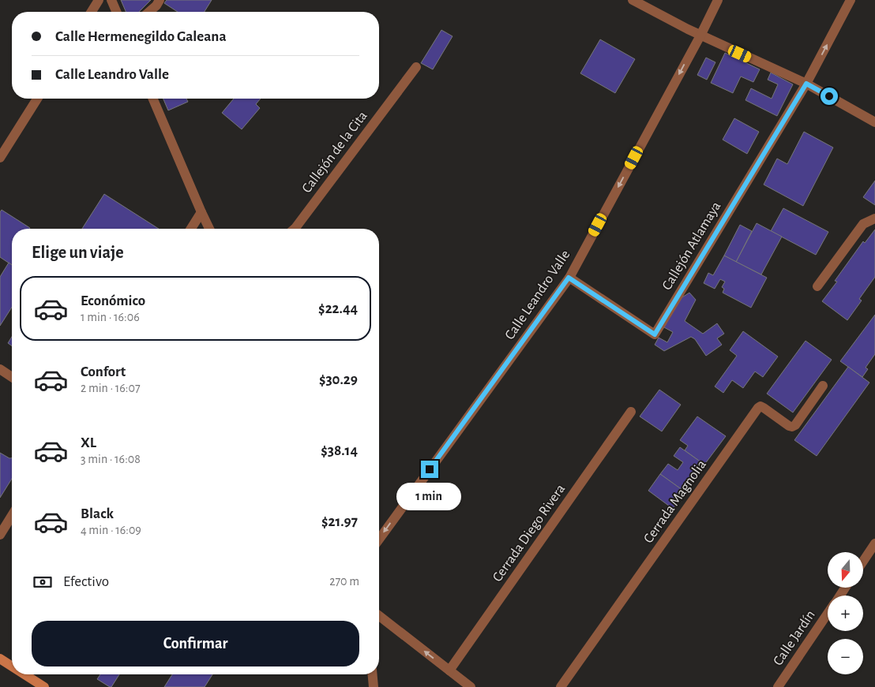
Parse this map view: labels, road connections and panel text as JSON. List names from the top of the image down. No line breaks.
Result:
{"streets":{"street":["Callejón de la Cita","Callejón Atlamaya","Calle Leandro Valle","Cerrada Magnolia","Cerrada Diego Rivera","Calle Jardín"]},"crossings":[["Callejón Atlamaya","Calle Leandro Valle"]],"one_way":["Calle Leandro Valle"],"north":"bottom","page":{"banner":["Calle Hermenegildo Galeana","Calle Leandro Valle"],"heading":"Elige un viaje","list":[{"name":"Económico","note":"1 min · 16:06","value":"$22.44"},{"name":"Confort","note":"2 min · 16:07","value":"$30.29"},{"name":"XL","note":"3 min · 16:08","value":"$38.14"},{"name":"Black","note":"4 min · 16:09","value":"$21.97"}],"bubble":"1 min","map_buttons":["+","−"],"pay":["Efectivo","270 m"],"buttons":"Confirmar"}}
